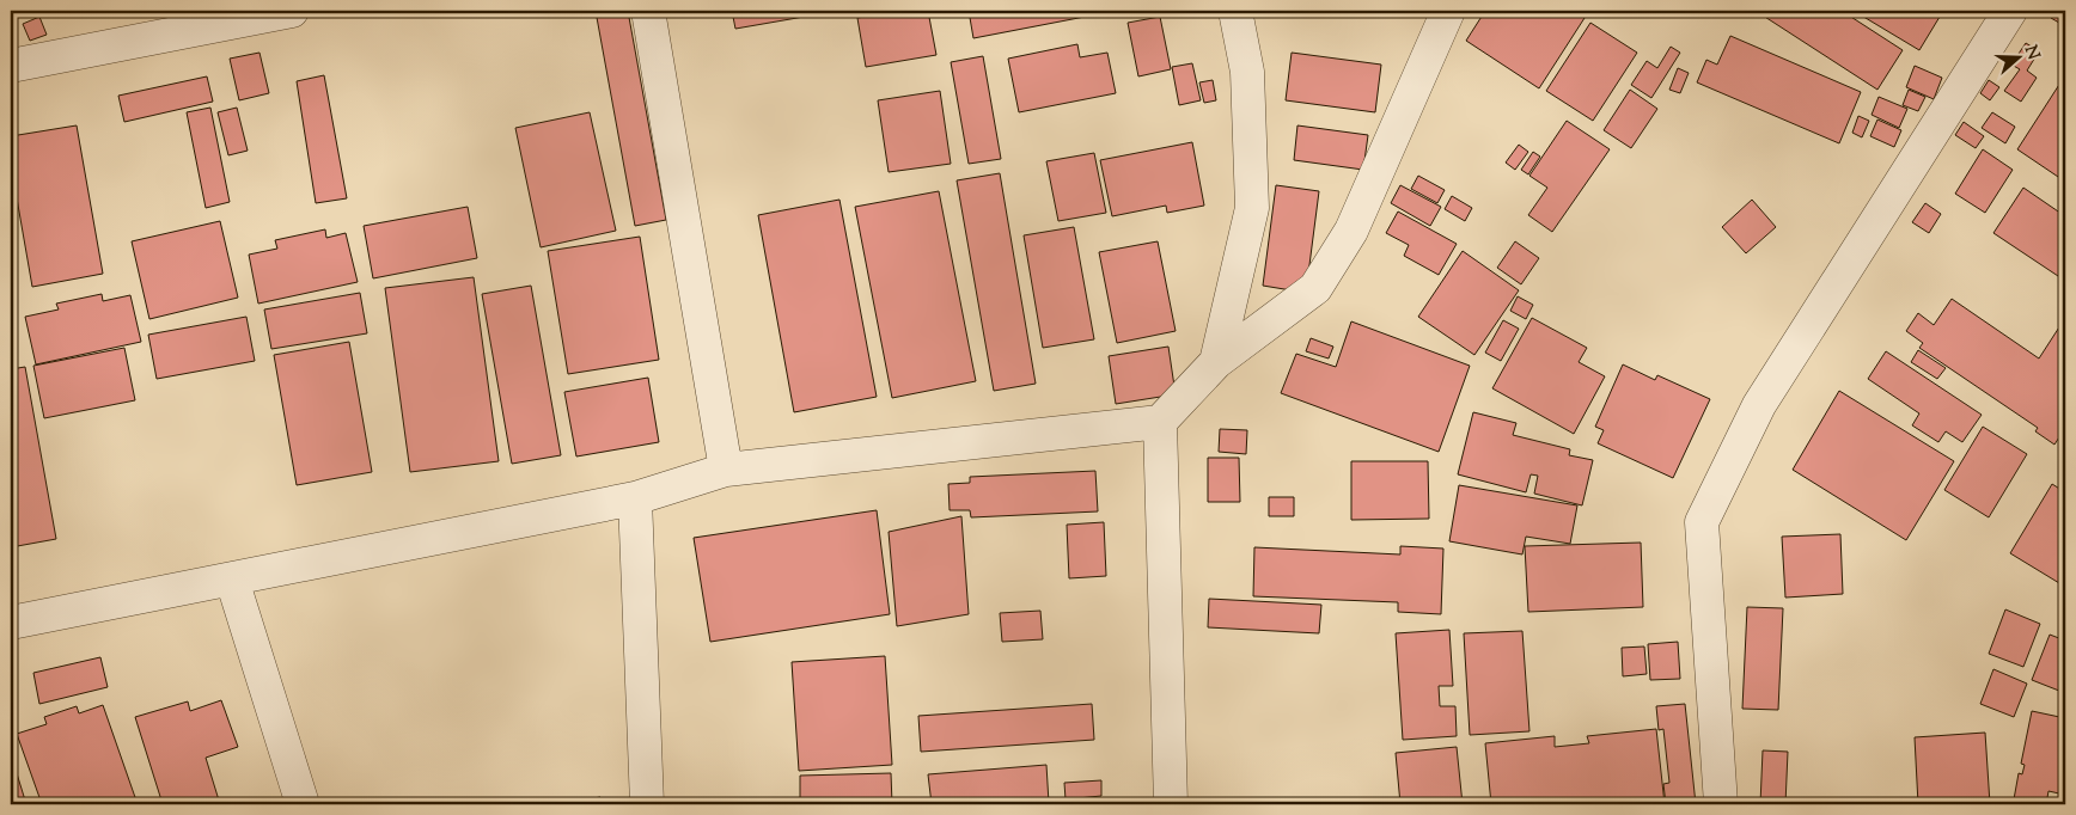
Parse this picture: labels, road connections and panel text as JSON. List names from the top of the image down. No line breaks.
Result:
{"north":"right"}
